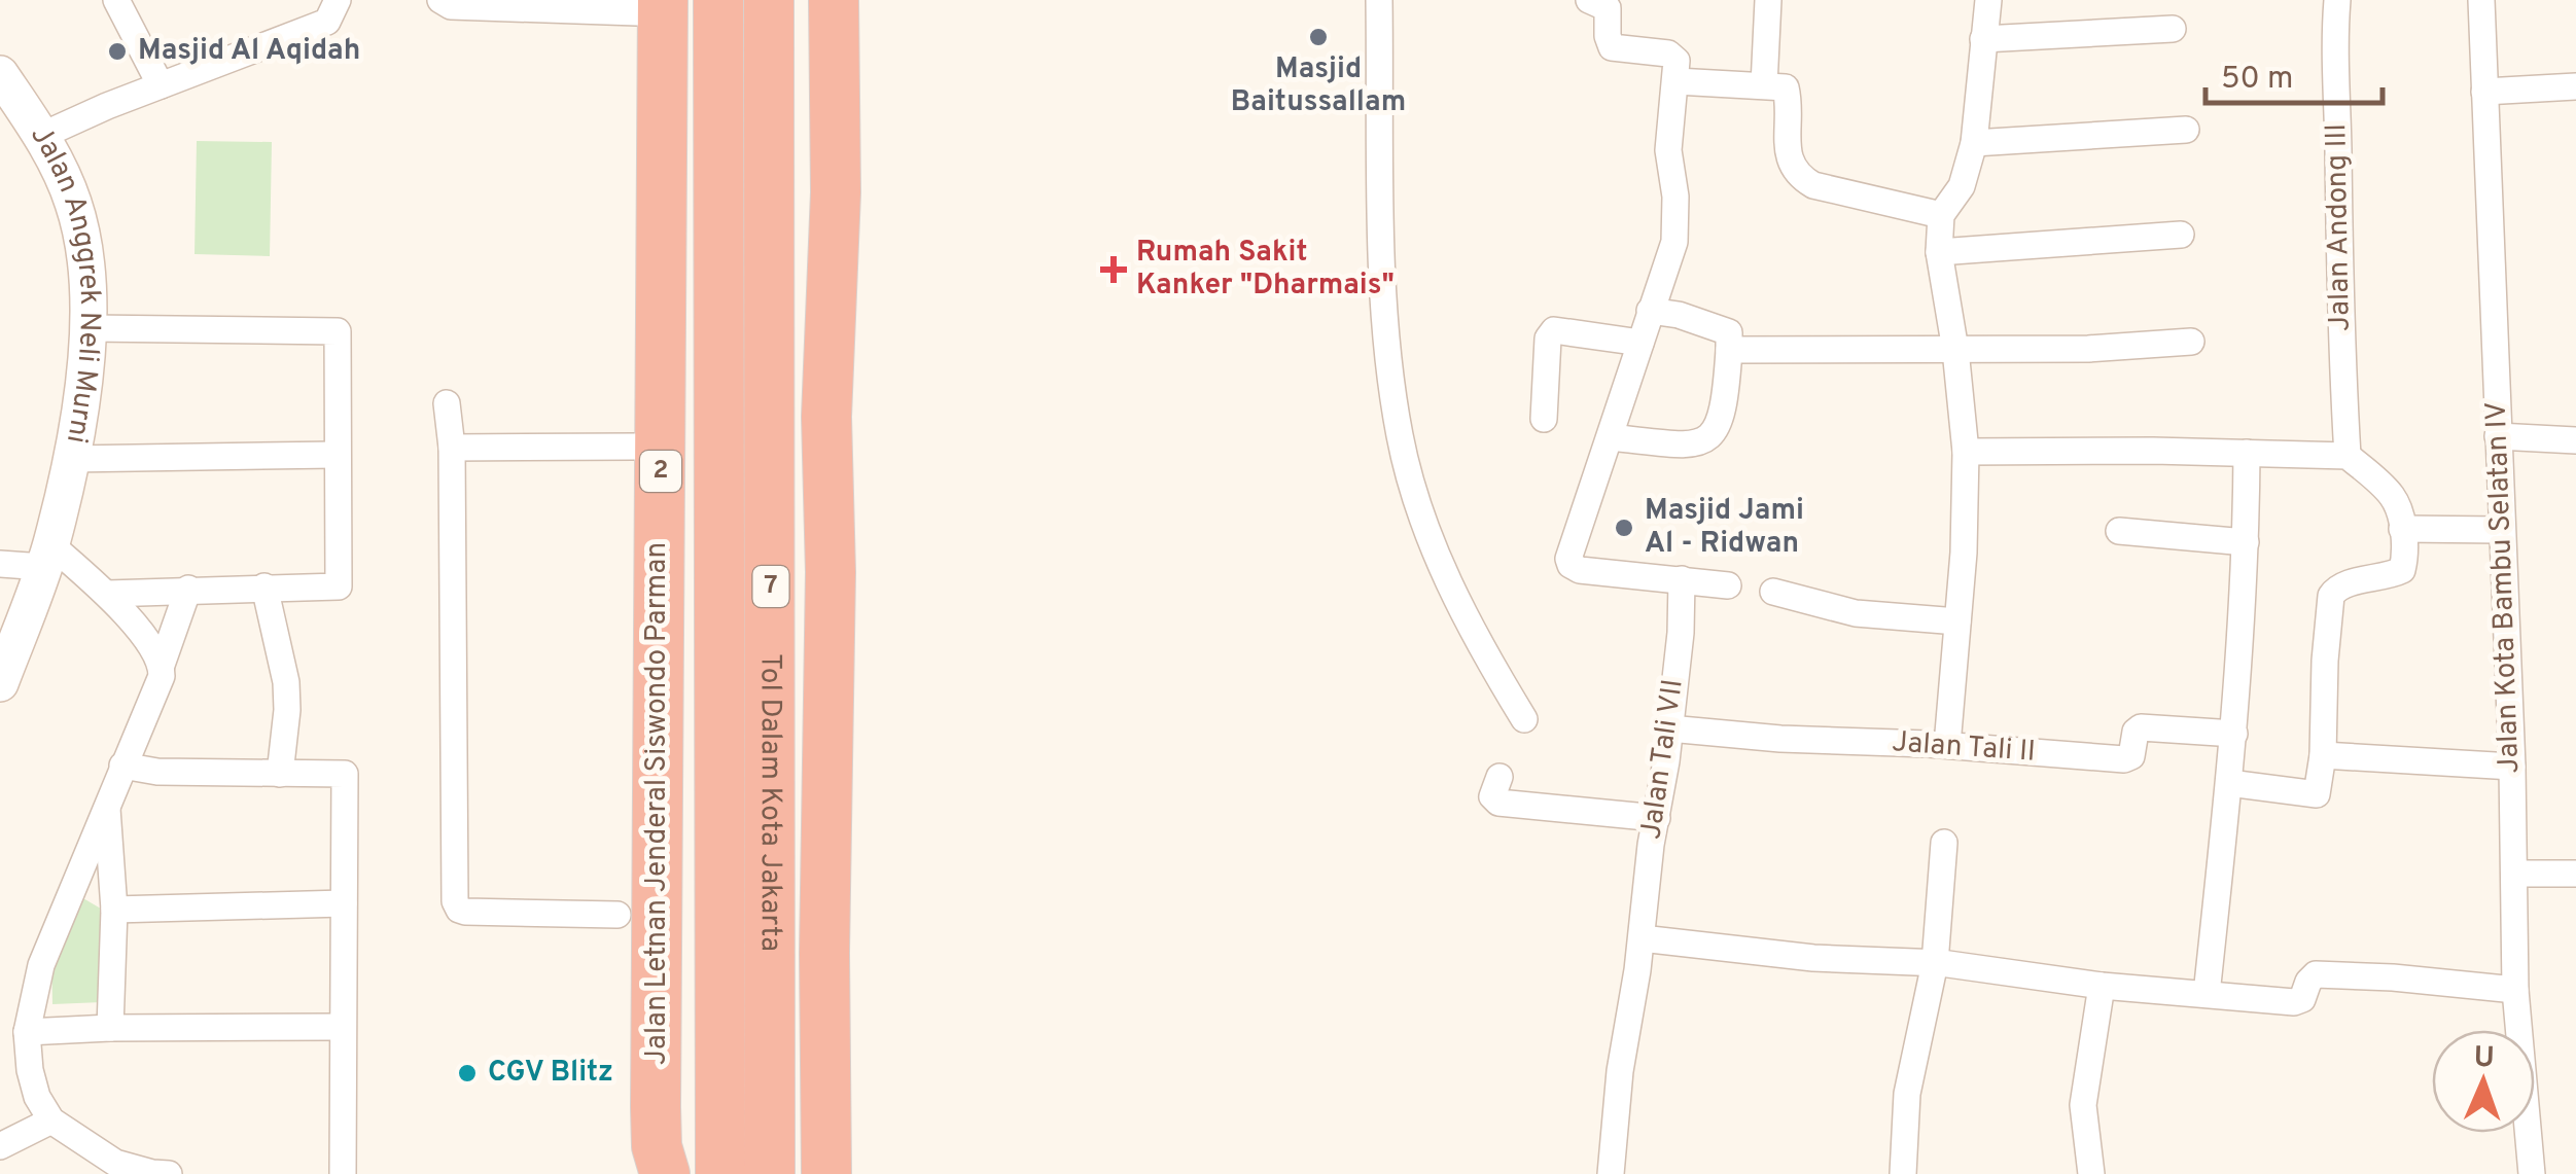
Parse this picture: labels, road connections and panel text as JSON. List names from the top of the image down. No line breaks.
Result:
{"streets":{"highway":["2","7","Tol Dalam Kota Jakarta","Jalan Letnan Jenderal Siswondo Parman"],"street":["Jalan Andong III","Jalan Anggrek Neli Murni","Jalan Kota Bambu Selatan IV","Jalan Tali II","Jalan Tali VII"]},"crossings":[["Jalan Tali II","Jalan Tali VII"]],"places":{"other":["Masjid Baitussallam","Masjid Al Aqidah","Masjid Jami Al - Ridwan","CGV Blitz"],"health":["Rumah Sakit Kanker \"Dharmais\""]},"scale_bar":"50 m","north":"top"}
